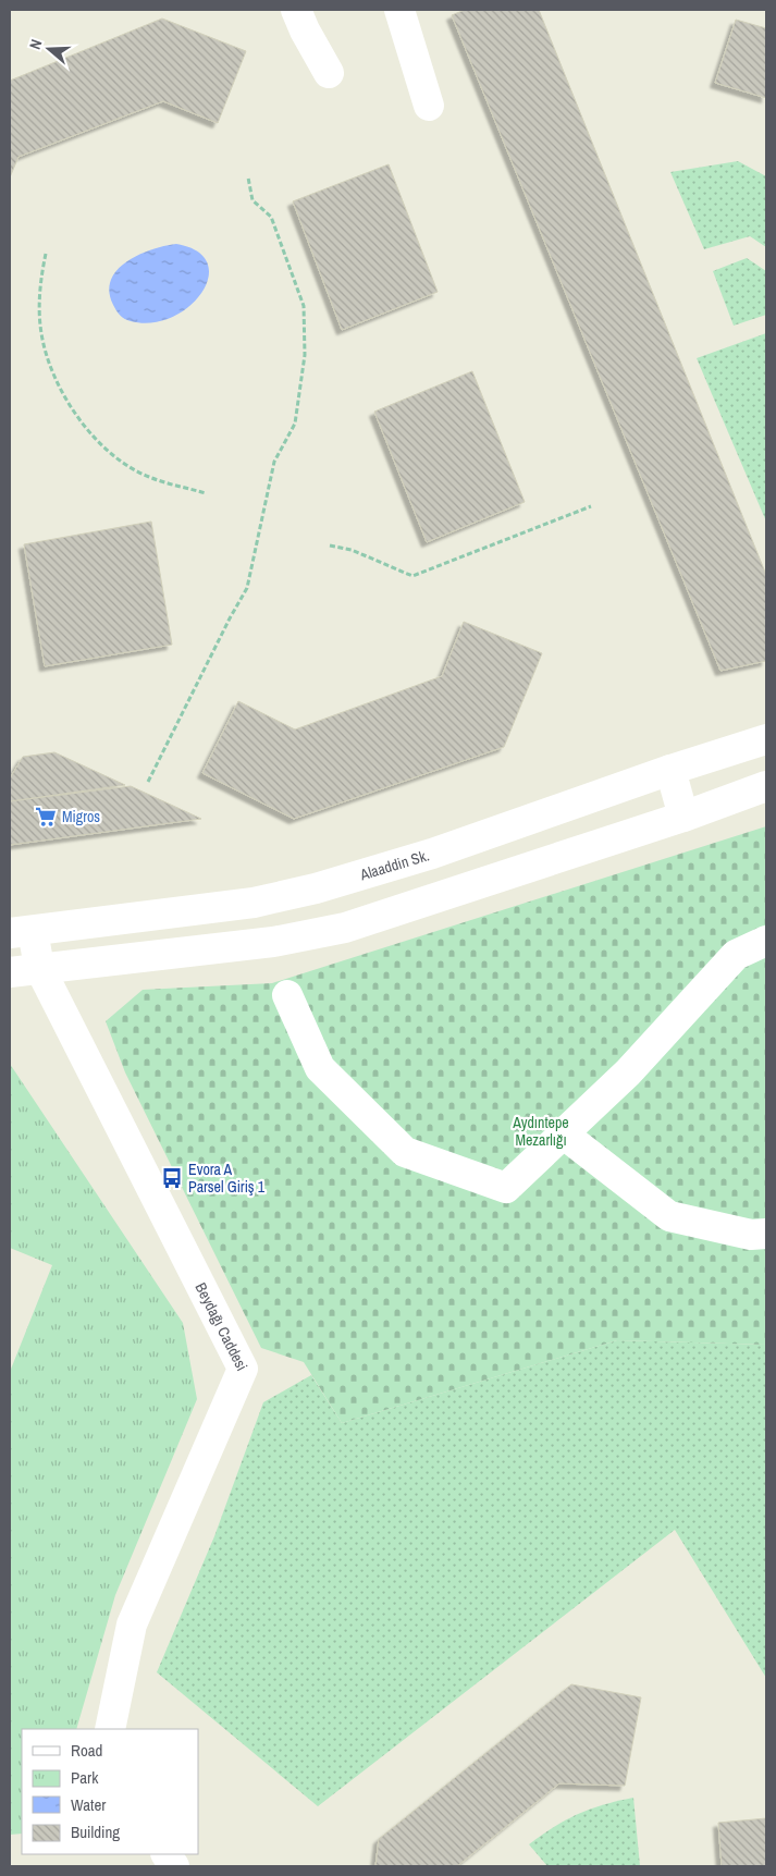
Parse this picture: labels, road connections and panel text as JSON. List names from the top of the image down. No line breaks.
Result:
{"streets":{"street":["Alaaddin Sk.","Beydağı Caddesi"]},"parks":["Aydıntepe Mezarlığı"],"places":{"supermarket":["Migros"],"bus stop":["Evora A Parsel Giriş 1"]},"legend":["Road","Park","Water","Building"],"north":"left"}
